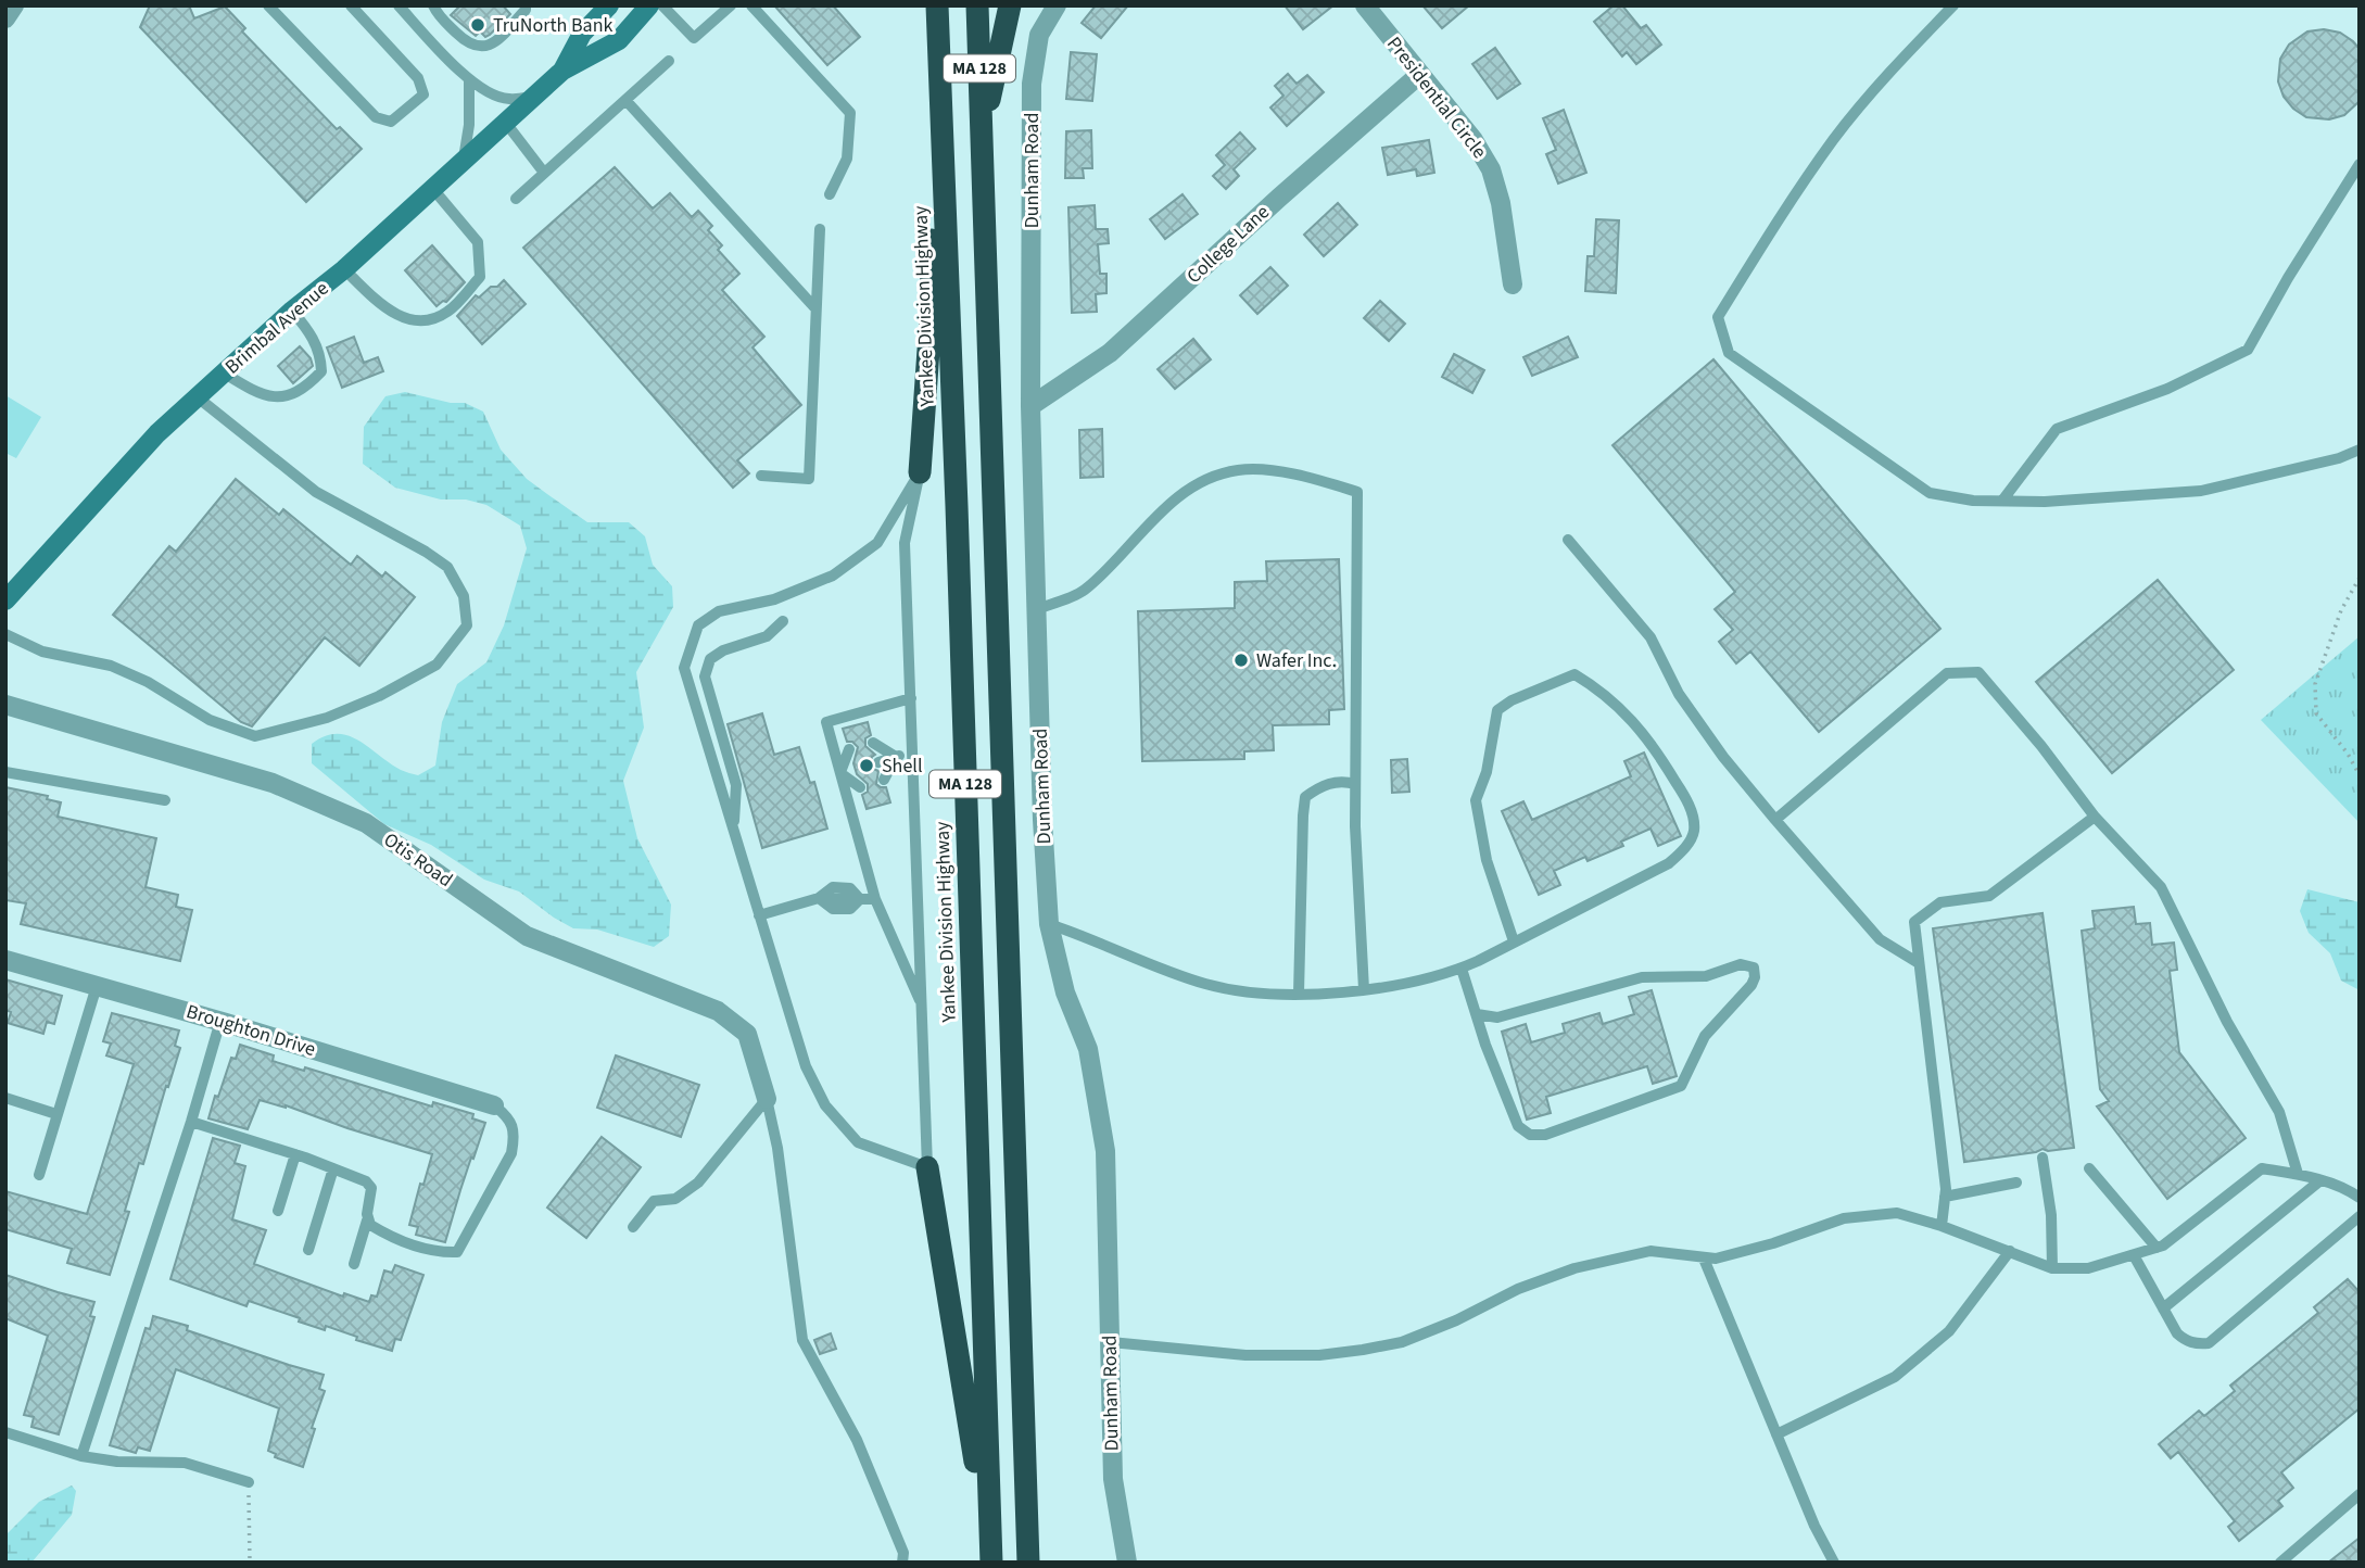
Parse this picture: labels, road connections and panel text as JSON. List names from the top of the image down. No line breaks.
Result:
{"streets":{"highway":["MA 128","Yankee Division Highway"],"main road":["Brimbal Avenue"],"street":["Presidential Circle","Dunham Road","College Lane","Otis Road","Broughton Drive"]},"crossings":[["Presidential Circle","College Lane"],["Dunham Road","College Lane"]],"places":["TruNorth Bank","Wafer Inc.","Shell"]}
